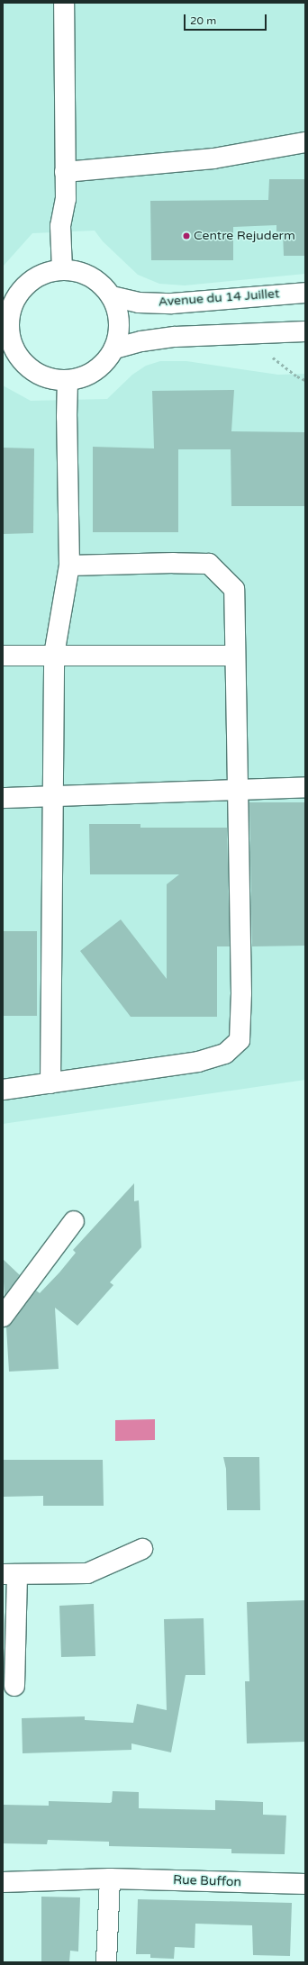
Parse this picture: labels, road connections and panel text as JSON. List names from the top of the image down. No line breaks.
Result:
{"streets":{"street":["Avenue du 14 Juillet","Rue Buffon"]},"places":["Centre Rejuderm"],"scale_bar":"20 m"}
